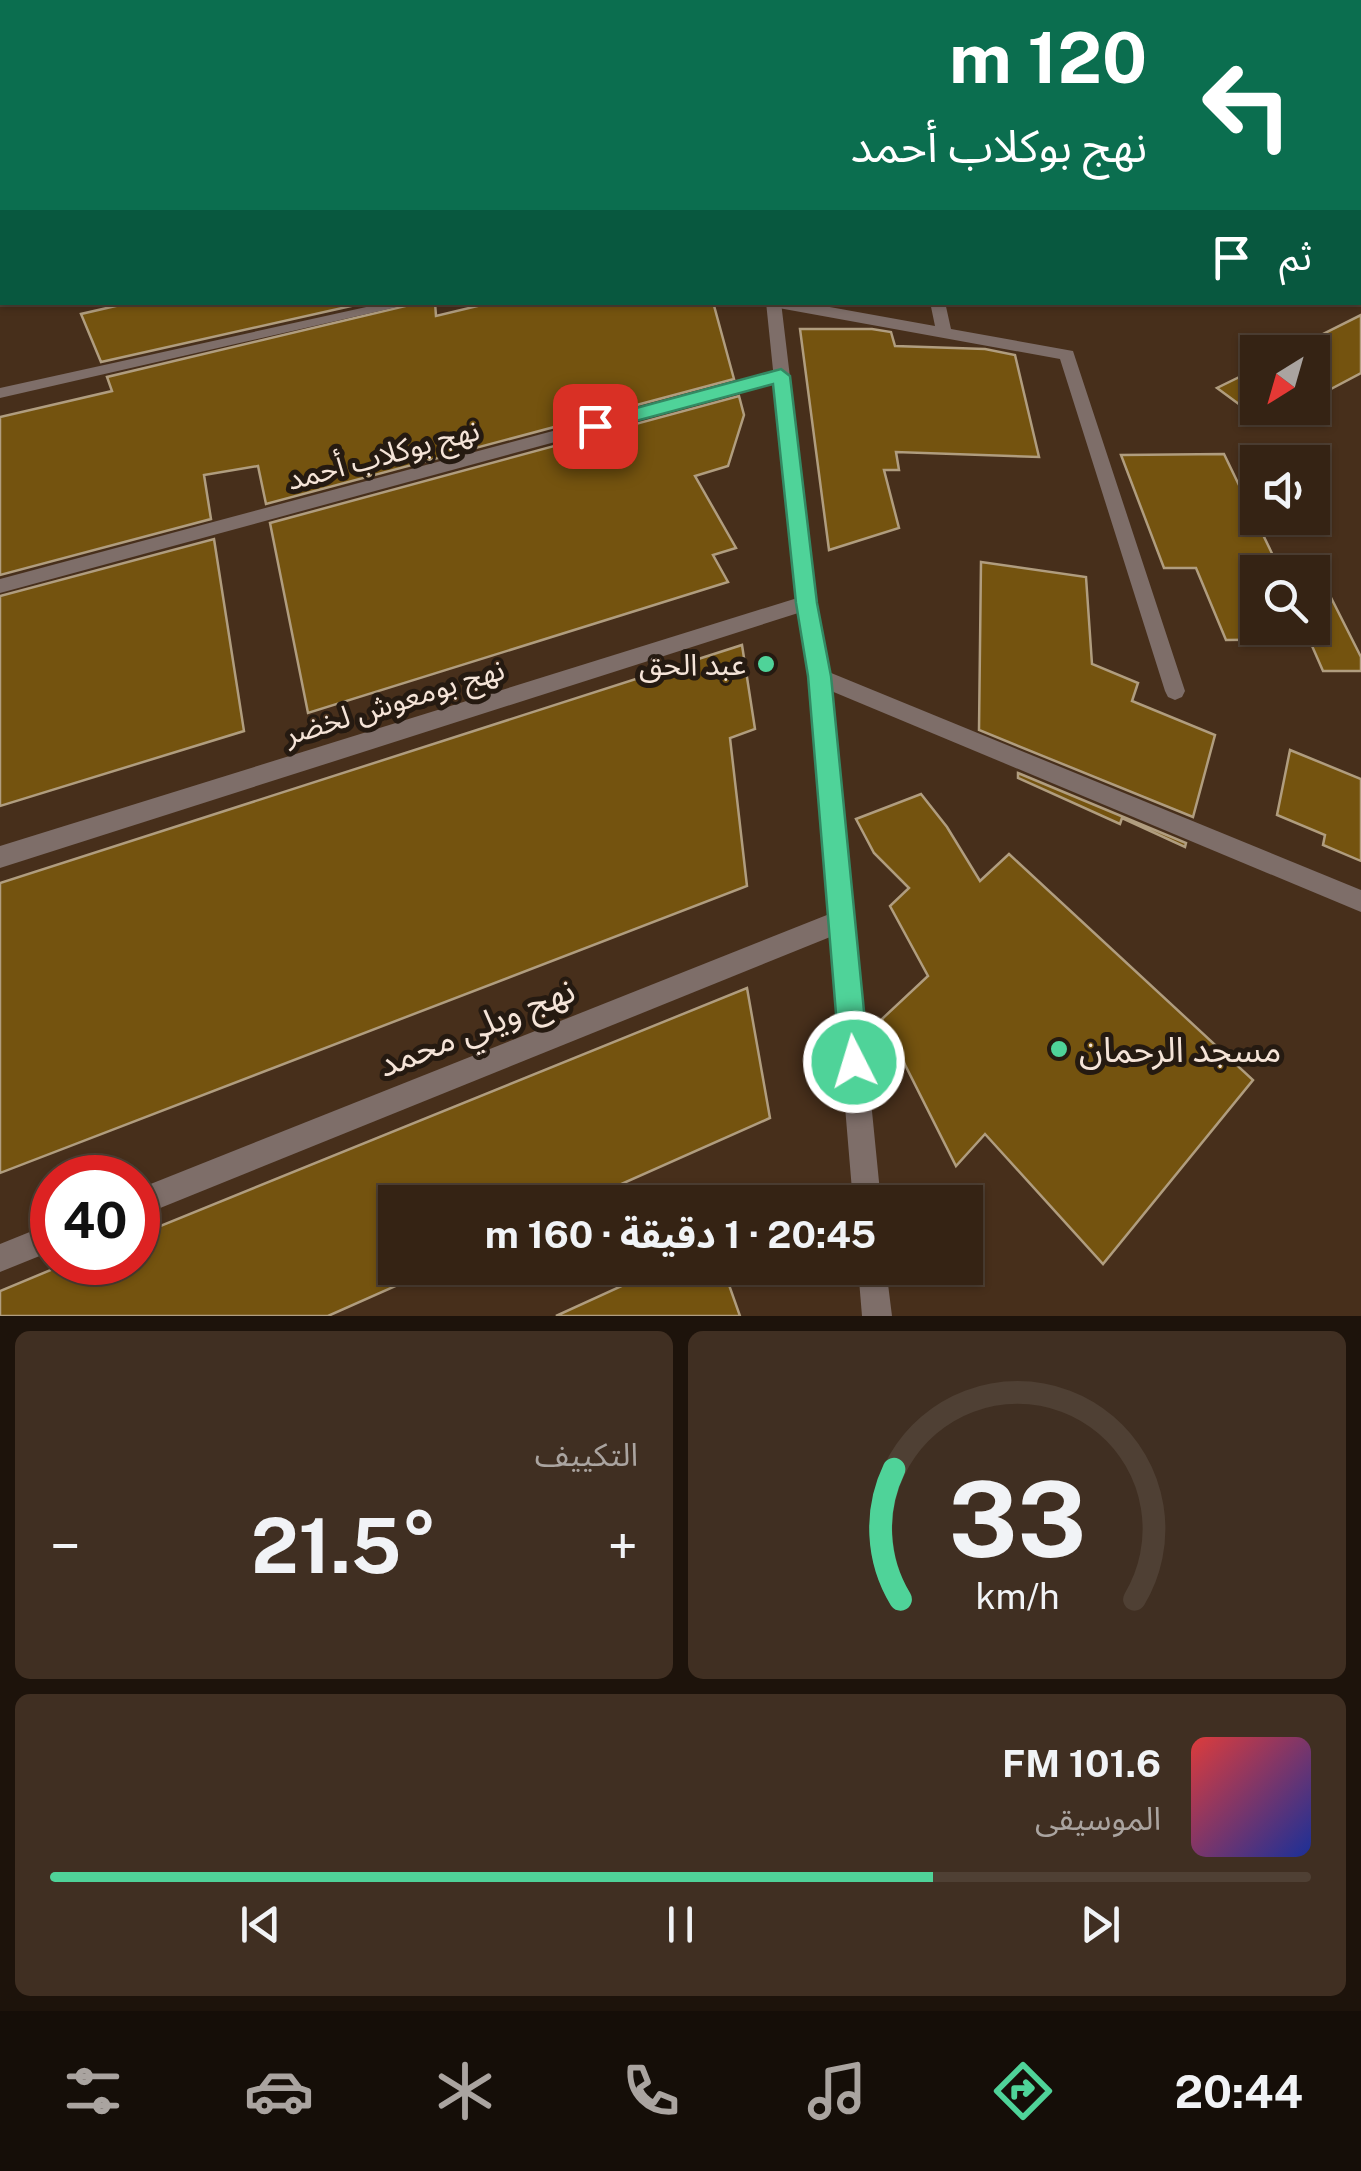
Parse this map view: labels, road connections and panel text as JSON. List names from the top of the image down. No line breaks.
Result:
{"streets":{"street":["نهج بوكلاب أحمد","نهج بومعوش لخضر","نهج ويلي محمد"]},"places":["عبد الحق","مسجد الرحمان"],"north":"bottom left","page":{"turn":["120 m","نهج بوكلاب أحمد"],"then":"ثم","limit":"40","trip":"20:45 · 1 دقيقة · 160 m","tile":"التكييف","heat":["−","21.5°","+"],"song":["101.6 FM","الموسيقى"],"tabs":"20:44","gauge":["33","km/h"]}}
